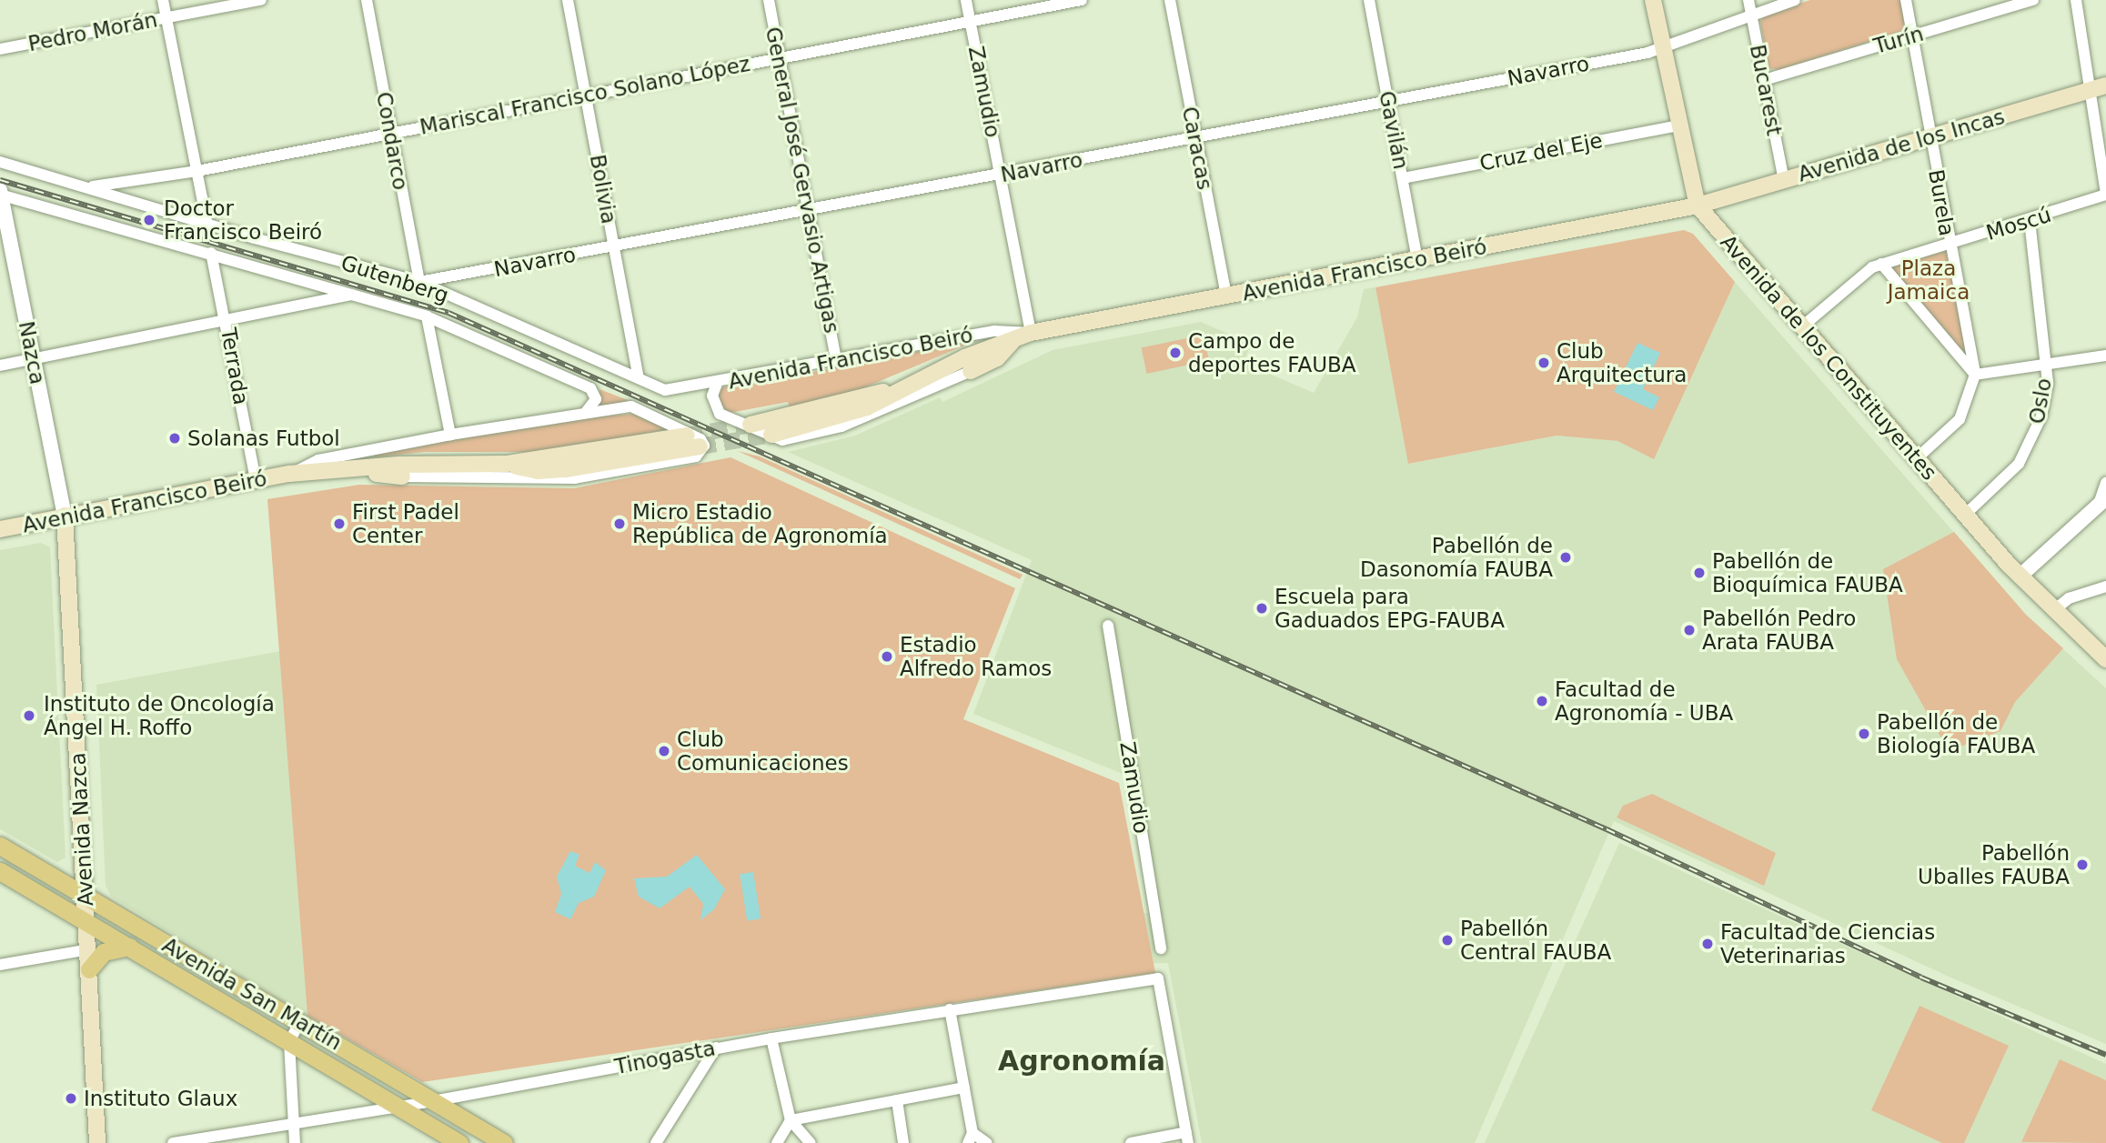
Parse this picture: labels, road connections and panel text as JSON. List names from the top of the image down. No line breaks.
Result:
{"streets":{"main road":["Avenida de los Incas","Avenida Francisco Beiró","Avenida de los Constituyentes","Avenida Nazca","Avenida San Martín"],"street":["Pedro Morán","Turín","Navarro","Bucarest","Zamudio","Mariscal Francisco Solano López","Gavilán","Condarco","Caracas","Cruz del Eje","General José Gervasio Artigas","Bolivia","Burela","Moscú","Gutenberg","Nazca","Terrada","Oslo","Tinogasta"]},"crossings":[["Turín","Bucarest"],["Turín","Burela"],["Navarro","Bucarest"],["Navarro","Zamudio"],["Navarro","Gavilán"],["Navarro","Condarco"],["Navarro","Caracas"],["Navarro","General José Gervasio Artigas"],["Navarro","Bolivia"],["Navarro","Gutenberg"],["Navarro","Avenida de los Constituyentes"],["Bucarest","Avenida de los Incas"],["Zamudio","Mariscal Francisco Solano López"],["Zamudio","Avenida Francisco Beiró"],["Mariscal Francisco Solano López","Condarco"],["Mariscal Francisco Solano López","General José Gervasio Artigas"],["Mariscal Francisco Solano López","Bolivia"],["Mariscal Francisco Solano López","Gutenberg"],["Gavilán","Cruz del Eje"],["Gavilán","Avenida Francisco Beiró"],["Condarco","Gutenberg"],["Avenida de los Incas","Burela"],["Avenida de los Incas","Avenida Francisco Beiró"],["Avenida de los Incas","Avenida de los Constituyentes"],["Caracas","Avenida Francisco Beiró"],["Cruz del Eje","Avenida de los Constituyentes"],["General José Gervasio Artigas","Avenida Francisco Beiró"],["Bolivia","Gutenberg"],["Burela","Moscú"],["Moscú","Avenida de los Constituyentes"],["Moscú","Oslo"],["Avenida Francisco Beiró","Gutenberg"],["Avenida Francisco Beiró","Nazca"],["Avenida Francisco Beiró","Avenida de los Constituyentes"],["Avenida Francisco Beiró","Terrada"],["Avenida Francisco Beiró","Avenida Nazca"],["Gutenberg","Nazca"],["Gutenberg","Terrada"],["Nazca","Avenida Nazca"],["Avenida de los Constituyentes","Oslo"],["Avenida Nazca","Avenida San Martín"],["Avenida San Martín","Tinogasta"]],"districts":["Agronomía"],"parks":["Plaza Jamaica"],"places":["Doctor Francisco Beiró","Campo de deportes FAUBA","Club Arquitectura","Solanas Futbol","First Padel Center","Micro Estadio República de Agronomía","Pabellón de Dasonomía FAUBA","Pabellón de Bioquímica FAUBA","Escuela para Gaduados EPG-FAUBA","Pabellón Pedro Arata FAUBA","Estadio Alfredo Ramos","Facultad de Agronomía - UBA","Instituto de Oncología Ángel H. Roffo","Pabellón de Biología FAUBA","Club Comunicaciones","Pabellón Uballes FAUBA","Pabellón Central FAUBA","Facultad de Ciencias Veterinarias","Instituto Glaux"]}
